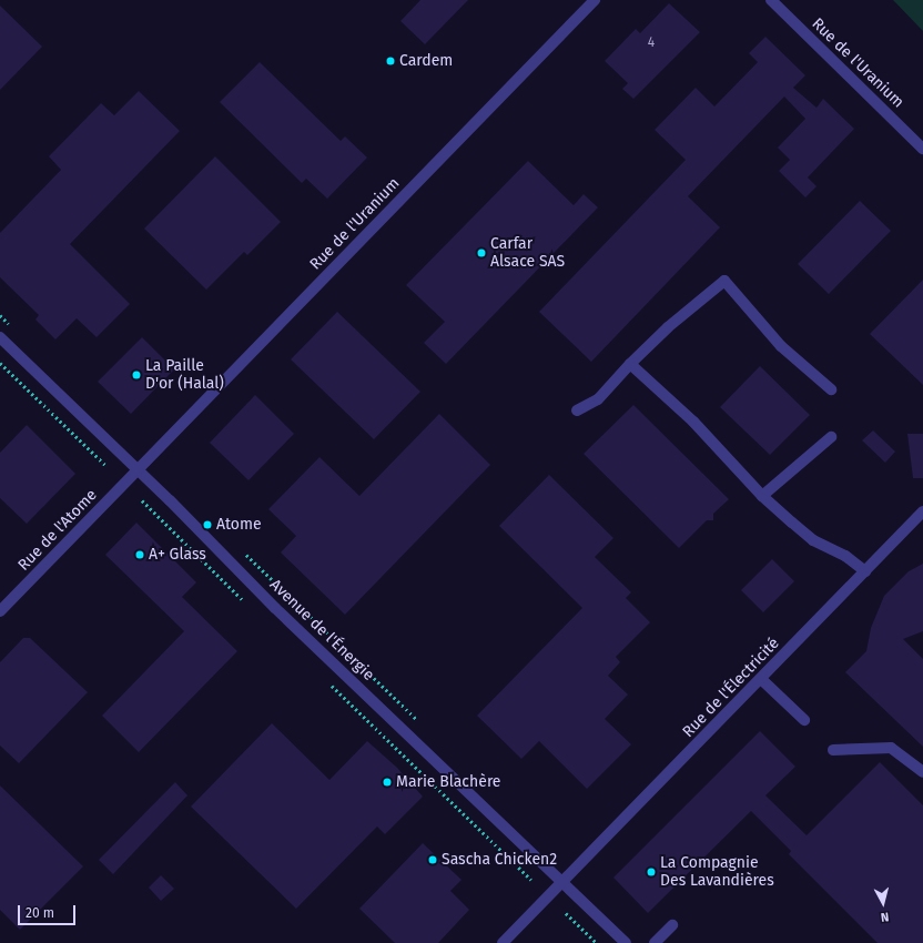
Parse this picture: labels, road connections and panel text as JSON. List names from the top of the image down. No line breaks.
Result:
{"streets":{"street":["Rue de l'Uranium","Rue de l'Atome","Avenue de l'Énergie","Rue de l'Électricité"]},"crossings":[["Rue de l'Uranium","Rue de l'Atome"],["Rue de l'Uranium","Avenue de l'Énergie"],["Rue de l'Atome","Avenue de l'Énergie"],["Avenue de l'Énergie","Rue de l'Électricité"]],"places":["Cardem","Carfar Alsace SAS","La Paille D'or (Halal)","Atome","A+ Glass","Marie Blachère","Sascha Chicken2","La Compagnie Des Lavandières"],"house_numbers":["4"],"scale_bar":"20 m","north":"bottom"}
